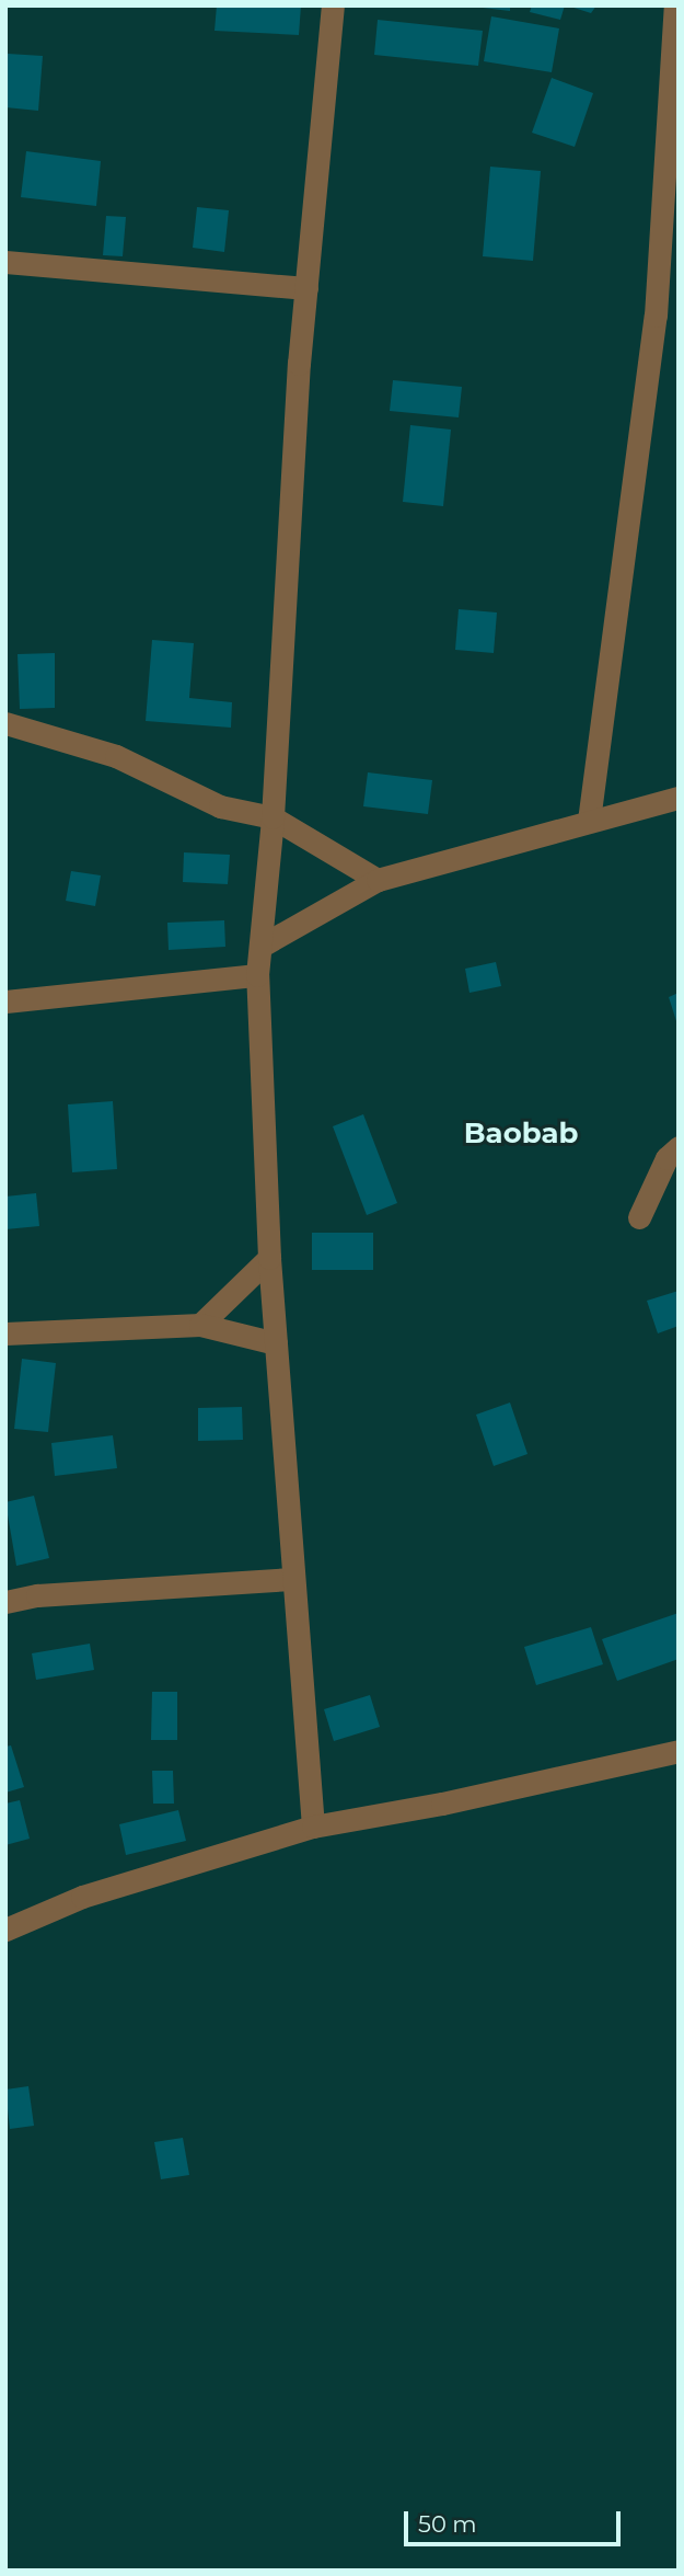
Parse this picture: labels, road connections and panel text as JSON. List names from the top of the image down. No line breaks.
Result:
{"districts":["Baobab"],"scale_bar":"50 m"}
